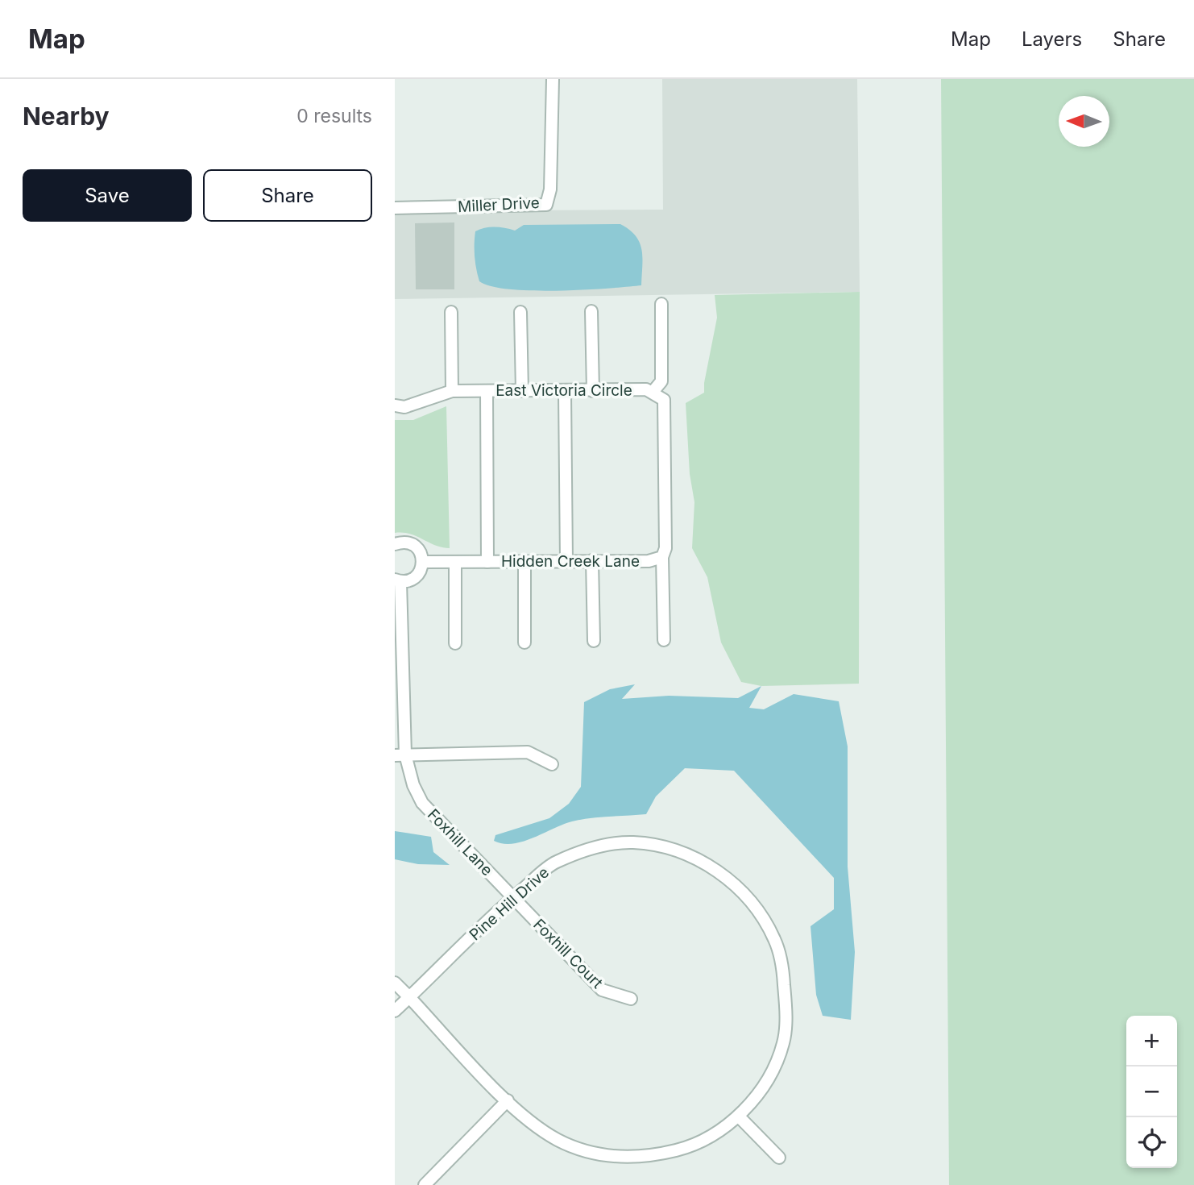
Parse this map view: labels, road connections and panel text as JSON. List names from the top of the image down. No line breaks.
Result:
{"streets":{"street":["Miller Drive","East Victoria Circle","Hidden Creek Lane","Foxhill Lane","Pine Hill Drive","Foxhill Court"]},"crossings":[["East Victoria Circle","Hidden Creek Lane"],["Foxhill Lane","Pine Hill Drive"],["Foxhill Lane","Foxhill Court"],["Pine Hill Drive","Foxhill Court"]],"north":"left","page":{"header":"Map","nav":["Map","Layers","Share"],"heading":["Nearby","0 results"],"buttons":["Save","Share"],"map_buttons":["+","−"]}}
